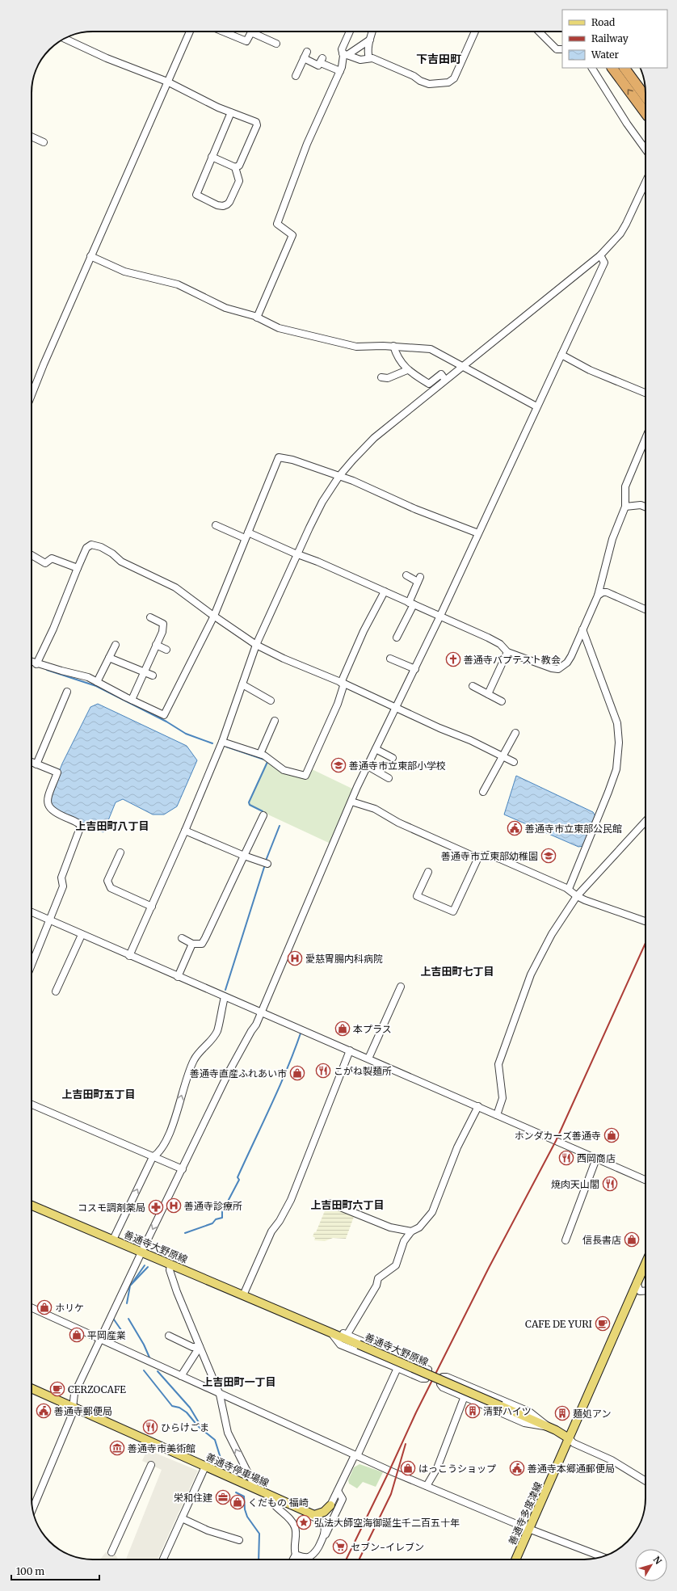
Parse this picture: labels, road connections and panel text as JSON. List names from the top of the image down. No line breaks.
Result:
{"streets":{"main road":["善通寺大野原線","善通寺停車場線","善通寺多度津線"]},"crossings":[["善通寺大野原線","善通寺多度津線"]],"districts":["下吉田町","上吉田町八丁目","上吉田町七丁目","上吉田町五丁目","上吉田町六丁目","上吉田町一丁目"],"places":{"church":["善通寺バプテスト教会"],"school or university":["善通寺市立東部小学校","善通寺市立東部幼稚園"],"public building":["善通寺市立東部公民館","善通寺郵便局","善通寺本郷通郵便局"],"hospital":["愛慈胃腸内科病院","善通寺診療所"],"shop":["本プラス","善通寺直産ふれあい市","ホンダカーズ善通寺","信長書店","ホリケ","平岡産業","はっこうショップ","くだもの 福崎"],"restaurant":["こがね製麺所","西岡商店","焼肉天山閣","ひらけごま"],"pharmacy":["コスモ調剤薬局"],"cafe":["CAFE DE YURI","CERZOCAFE"],"building":["清野ハイツ","麺処アン"],"museum":["善通寺市美術館"],"office":["栄和住建"],"place":["弘法大師空海御誕生千二百五十年"],"supermarket":["セブン-イレブン"]},"legend":["Road","Railway","Water"],"scale_bar":"100 m","north":"top right"}
